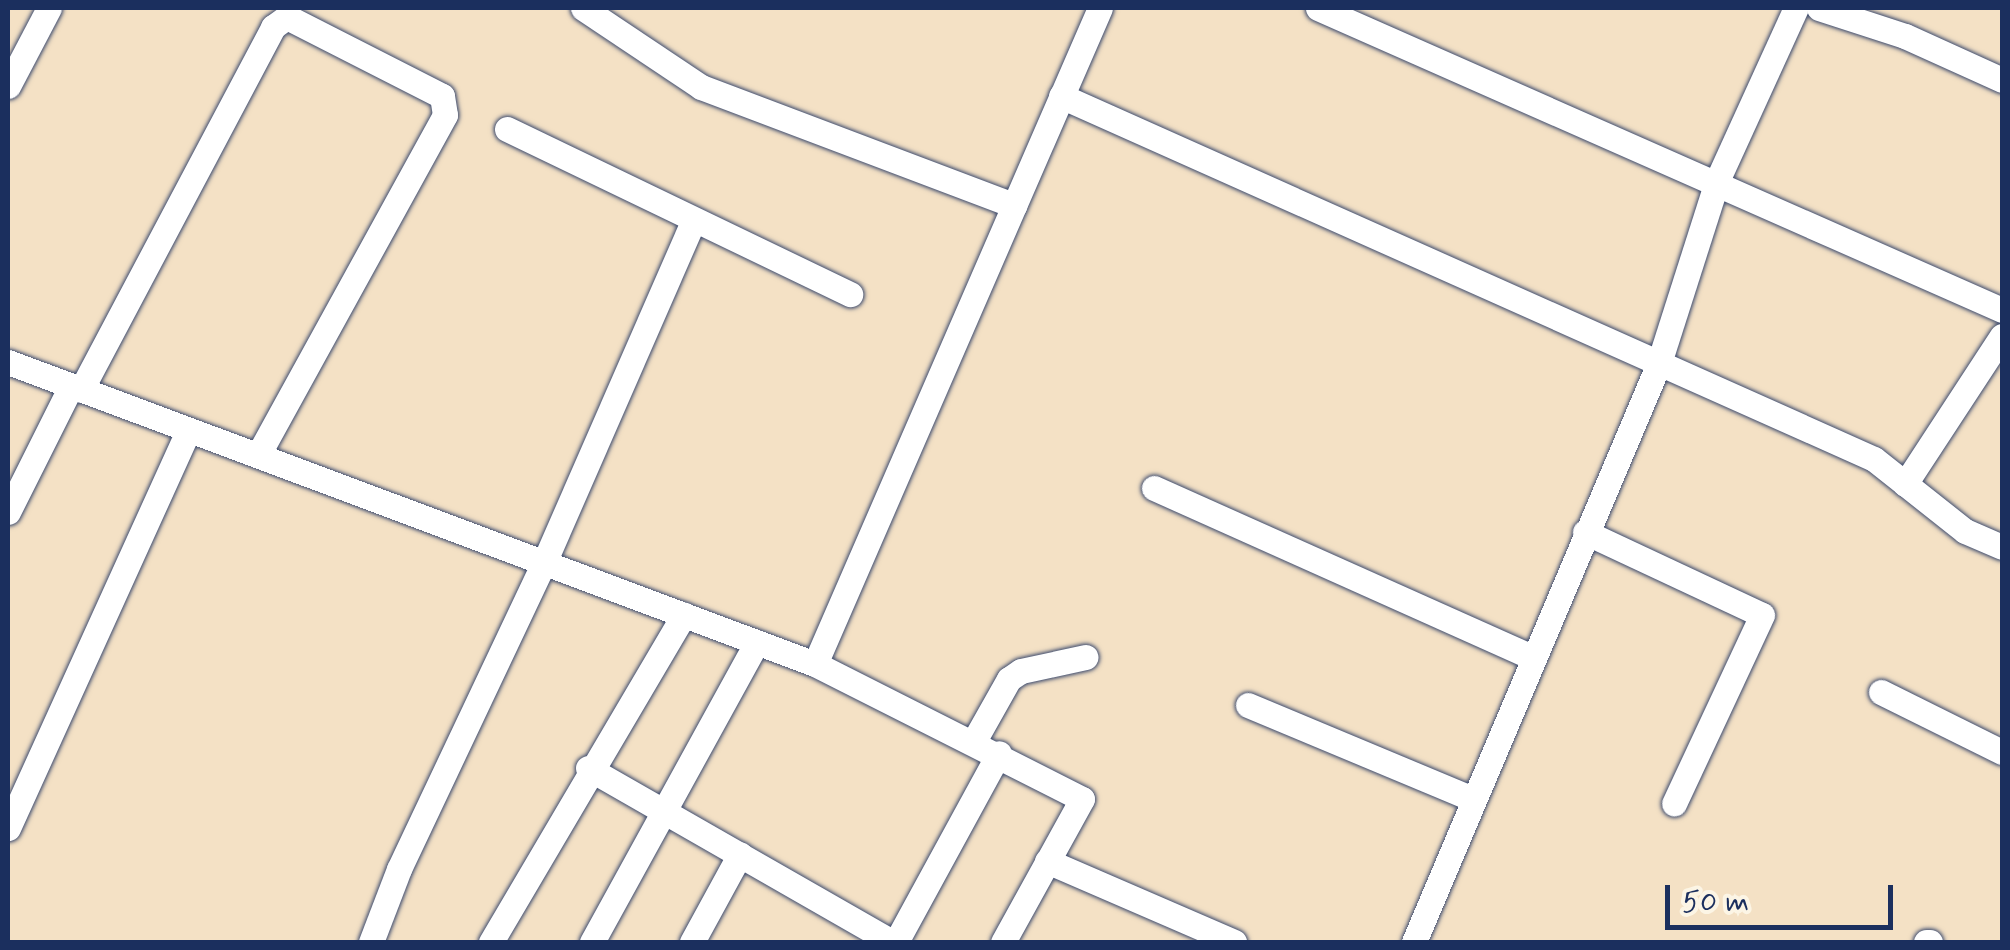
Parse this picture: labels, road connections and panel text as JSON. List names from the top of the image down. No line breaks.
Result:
{"scale_bar":"50 m"}
